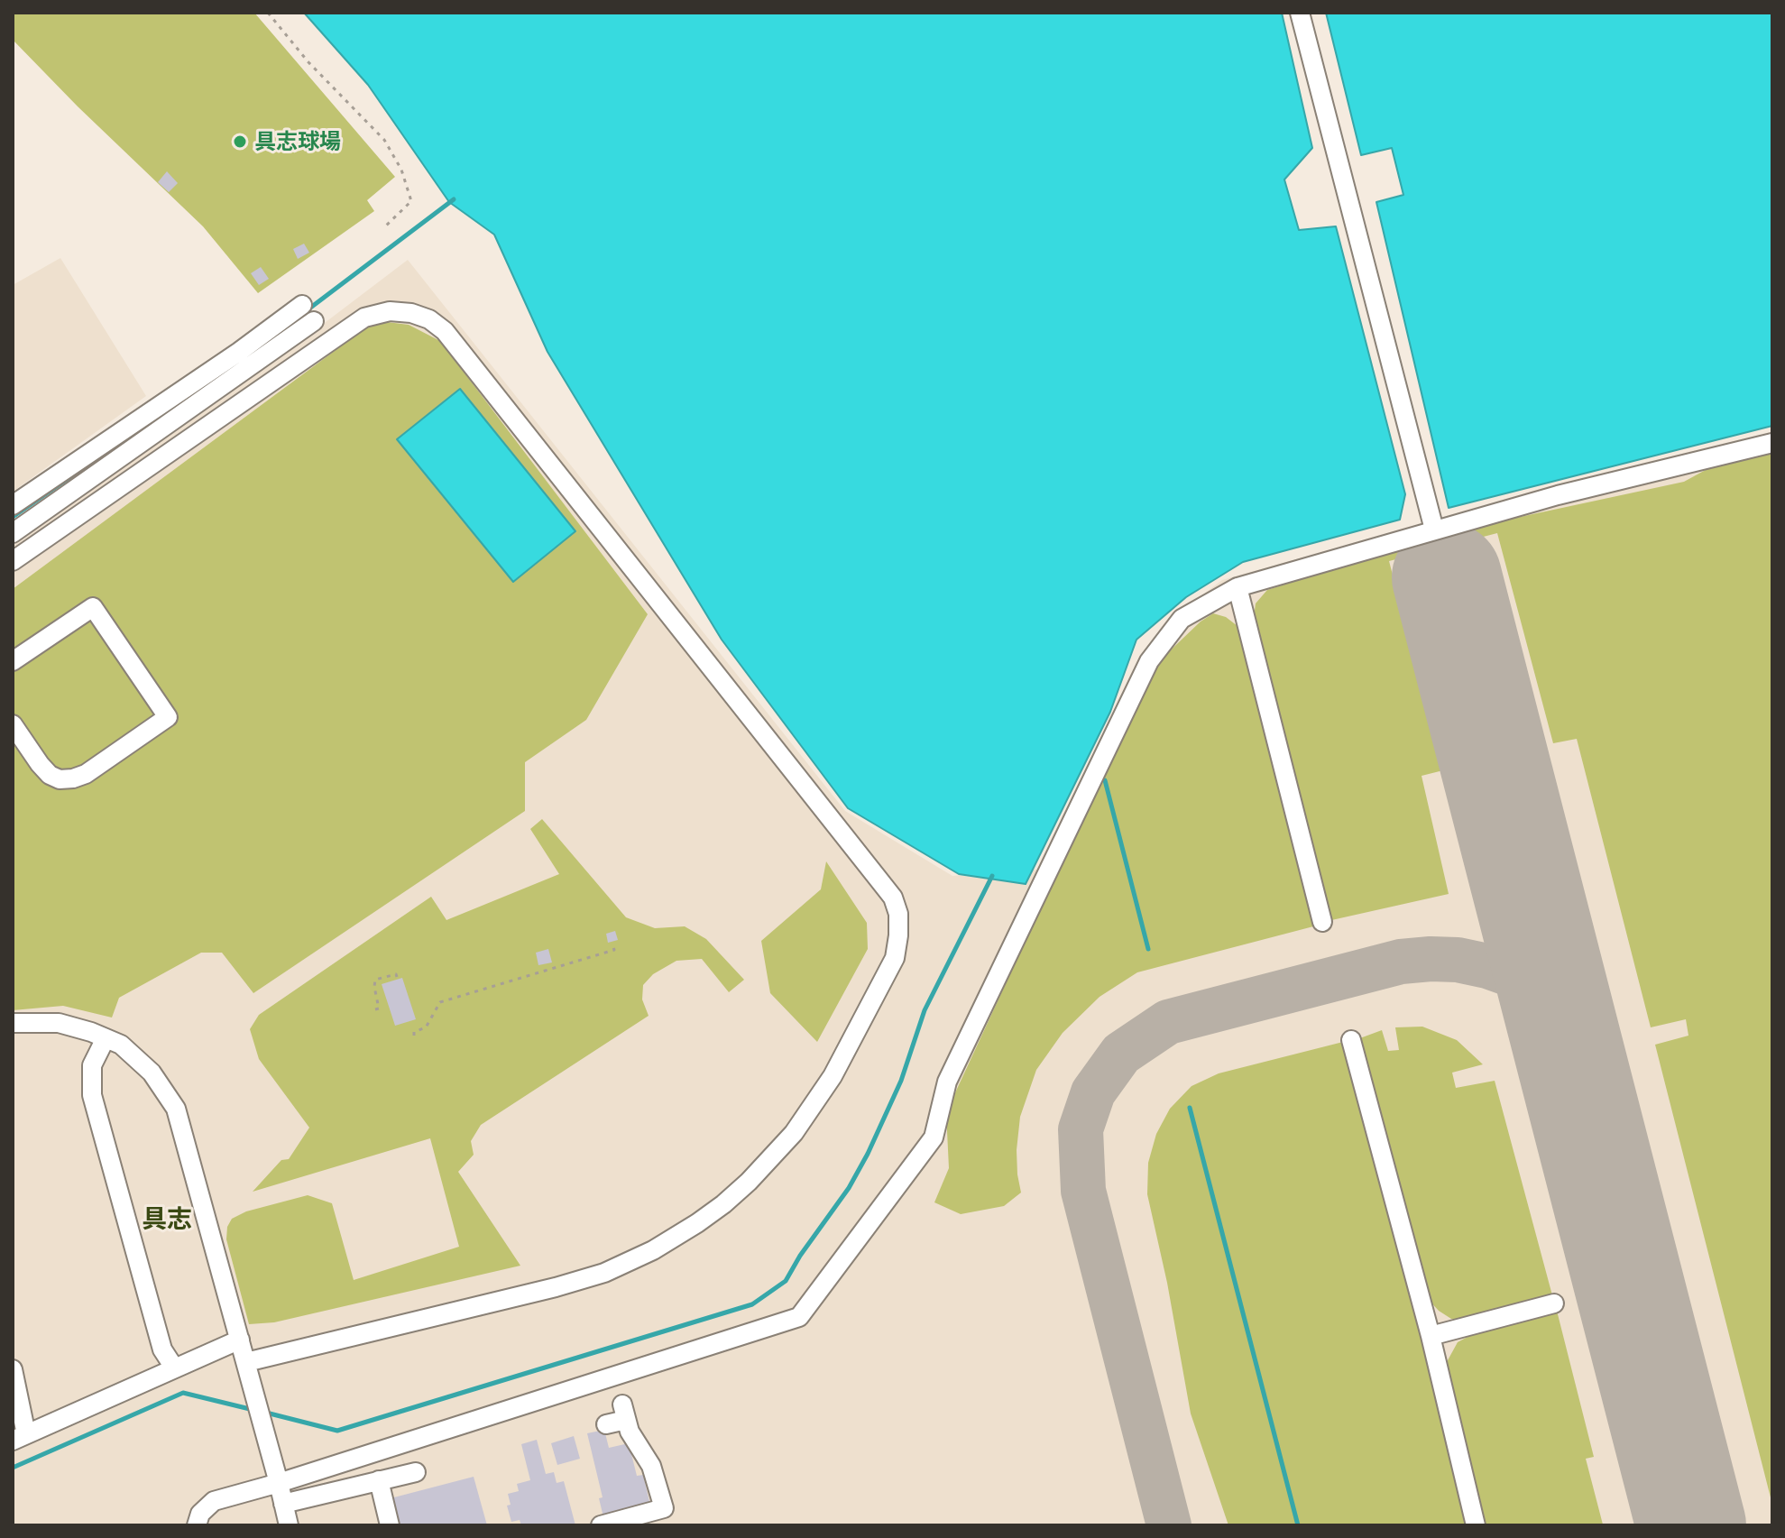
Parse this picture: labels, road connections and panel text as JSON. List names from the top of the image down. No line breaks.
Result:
{"districts":["具志"],"places":["具志球場"]}
